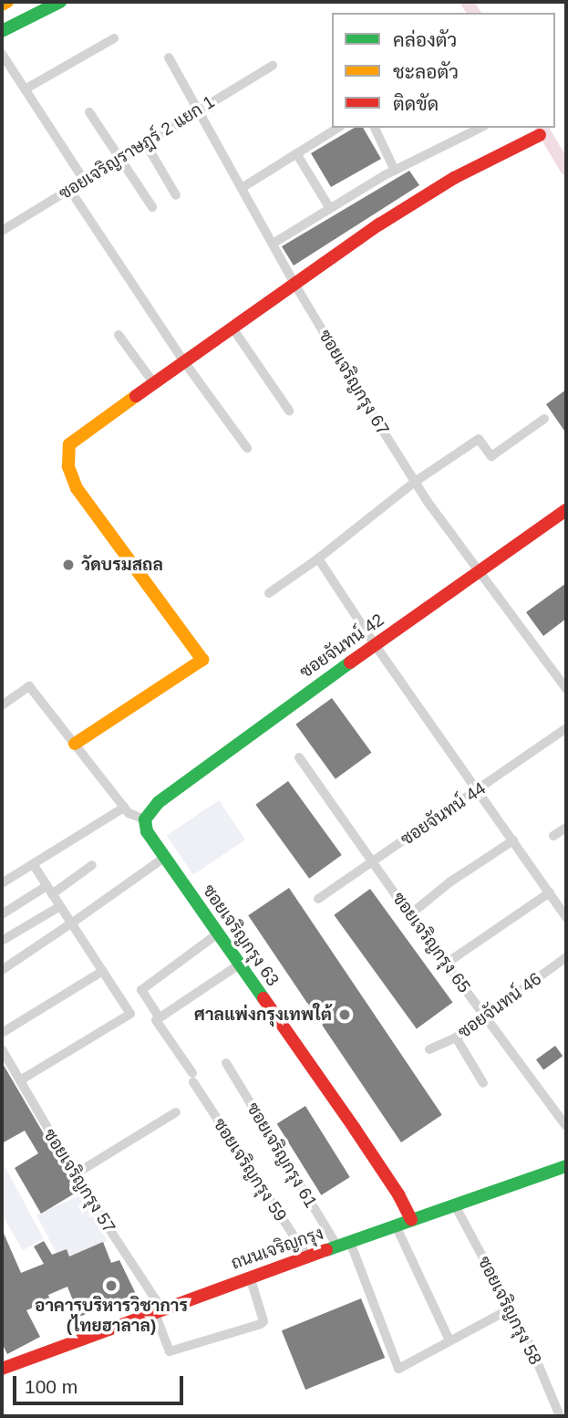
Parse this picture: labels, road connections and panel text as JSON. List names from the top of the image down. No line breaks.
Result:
{"streets":{"main road":["ซอยจันทน์ 42","ซอยเจริญกรุง 63","ถนนเจริญกรุง"],"street":["ซอยเจริญราษฎร์ 2 แยก 1","ซอยเจริญกรุง 67","ซอยจันทน์ 44","ซอยเจริญกรุง 65","ซอยจันทน์ 46","ซอยเจริญกรุง 61","ซอยเจริญกรุง 59","ซอยเจริญกรุง 57","ซอยเจริญกรุง 58"]},"crossings":[["ซอยเจริญราษฎร์ 2 แยก 1","ซอยเจริญกรุง 67"],["ซอยเจริญกรุง 67","ซอยจันทน์ 42"],["ซอยจันทน์ 42","ซอยเจริญกรุง 63"],["ซอยจันทน์ 44","ซอยเจริญกรุง 65"],["ซอยเจริญกรุง 63","ซอยเจริญกรุง 59"],["ซอยเจริญกรุง 63","ถนนเจริญกรุง"],["ซอยเจริญกรุง 65","ซอยจันทน์ 46"],["ซอยเจริญกรุง 61","ถนนเจริญกรุง"],["ซอยเจริญกรุง 59","ถนนเจริญกรุง"],["ซอยเจริญกรุง 57","ถนนเจริญกรุง"],["ถนนเจริญกรุง","ซอยเจริญกรุง 58"]],"places":["วัดบรมสถล","ศาลแพ่งกรุงเทพใต้","อาคารบริหารวิชาการ (ไทยฮาลาล)"],"legend":["คล่องตัว","ชะลอตัว","ติดขัด"],"scale_bar":"100 m"}
